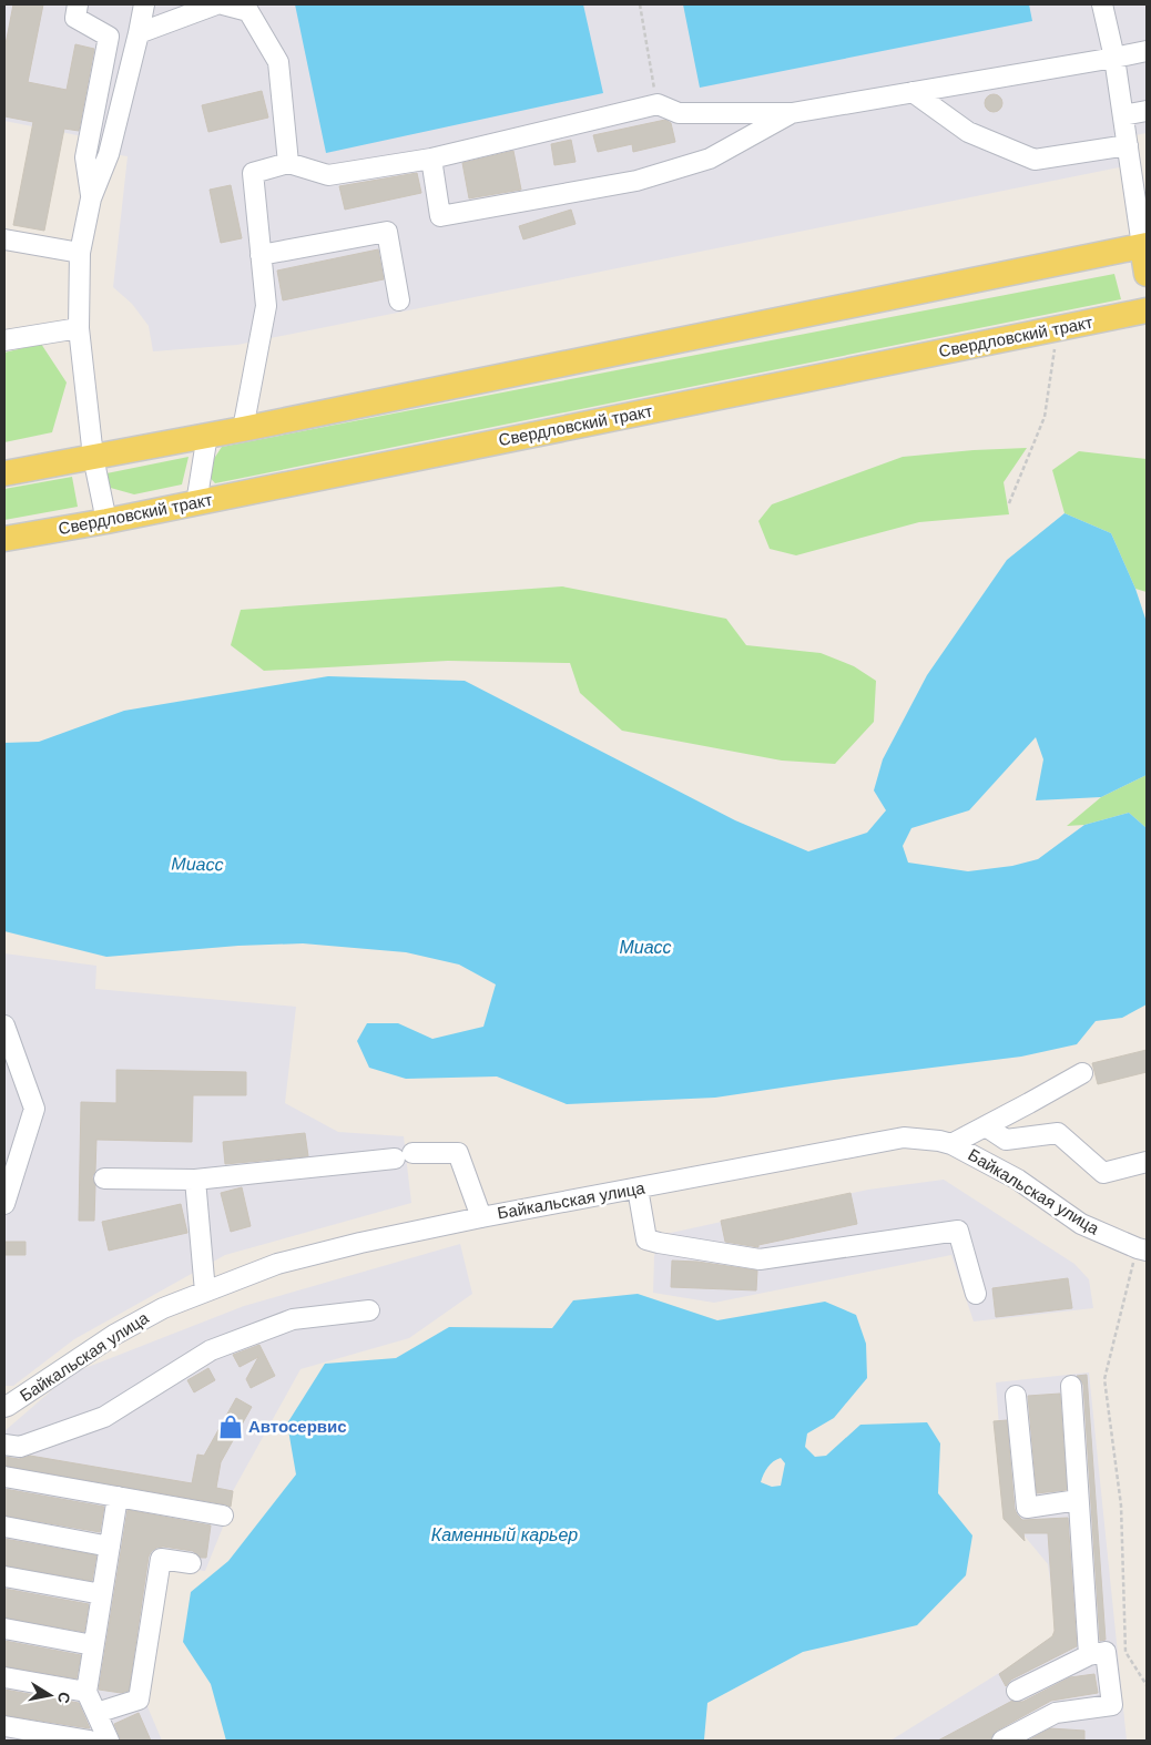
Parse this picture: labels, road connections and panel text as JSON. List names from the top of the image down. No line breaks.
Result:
{"streets":{"main road":["Свердловский тракт"],"street":["Байкальская улица"]},"water":["Миасс","Каменный карьер"],"places":{"shop":["Автосервис"]},"north":"right"}
